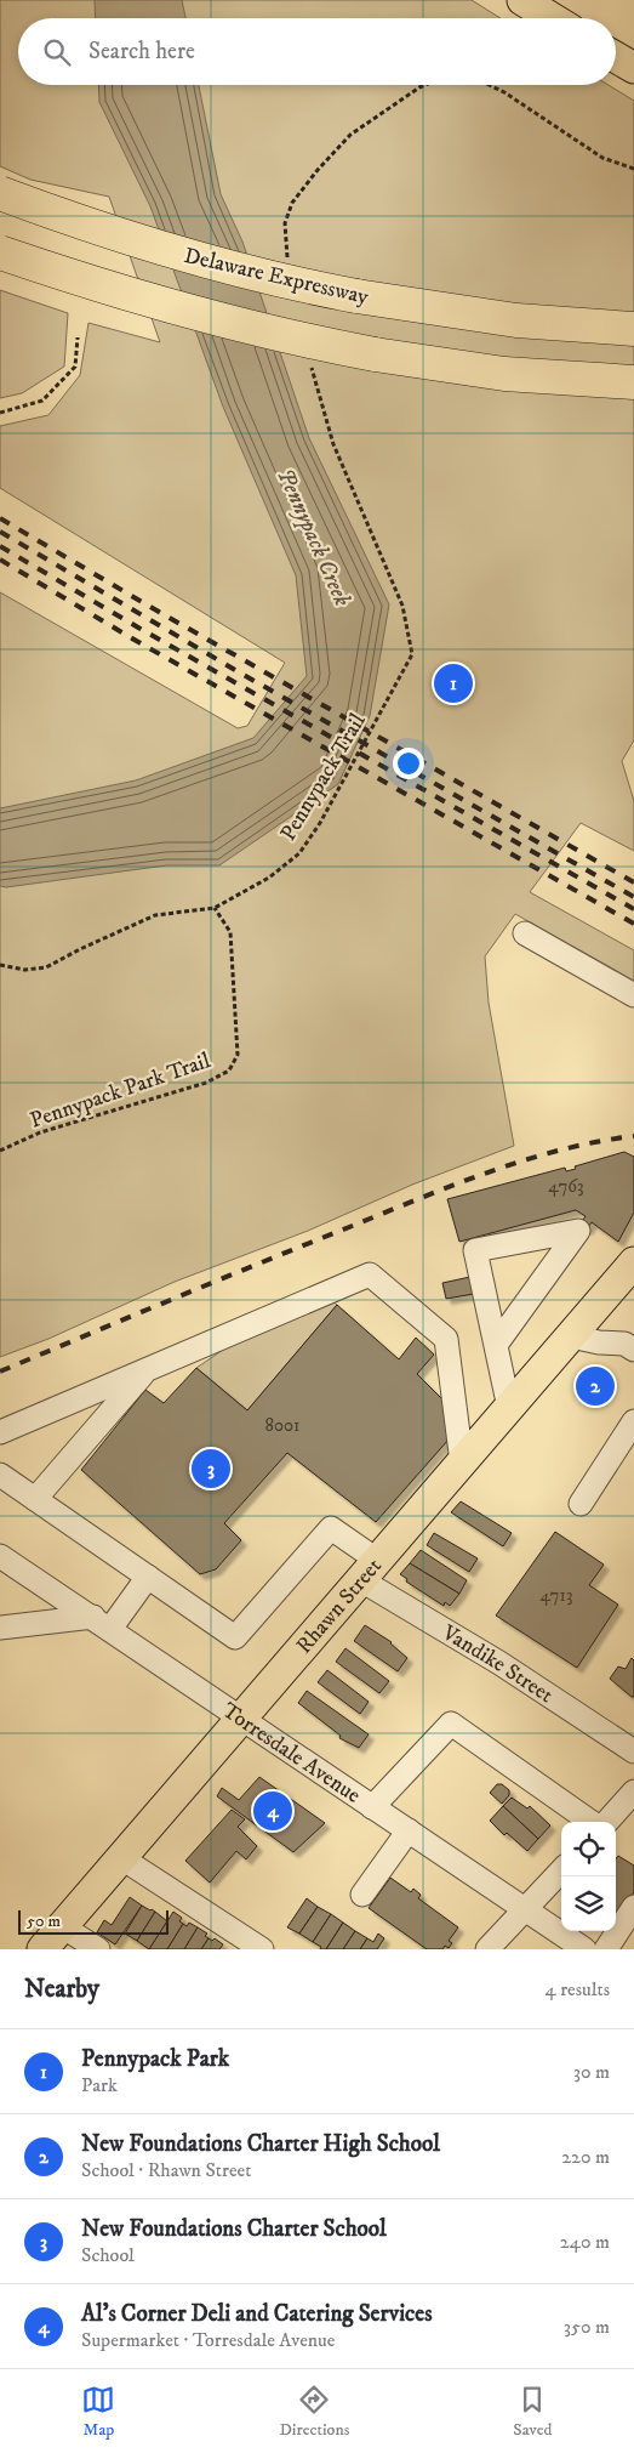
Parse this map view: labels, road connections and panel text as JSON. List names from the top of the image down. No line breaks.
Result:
{"streets":{"highway":["Delaware Expressway"],"main road":["Rhawn Street"],"street":["Vandike Street","Torresdale Avenue"],"path":["Pennypack Trail","Pennypack Park Trail"]},"crossings":[["Pennypack Trail","Pennypack Park Trail"],["Rhawn Street","Vandike Street"],["Rhawn Street","Torresdale Avenue"]],"water":["Pennypack Creek"],"house_numbers":["4763","8001","4713"],"scale_bar":"50 m","page":{"search":"Search here","pins":["1","2","3","4"],"scale":"50 m","heading":["Nearby","4 results"],"list":[{"mark":"1","name":"Pennypack Park","note":"Park","value":"30 m"},{"mark":"2","name":"New Foundations Charter High School","note":"School · Rhawn Street","value":"220 m"},{"mark":"3","name":"New Foundations Charter School","note":"School","value":"240 m"},{"mark":"4","name":"Al's Corner Deli and Catering Services","note":"Supermarket · Torresdale Avenue","value":"350 m"}],"nav":["Map","Directions","Saved"]}}
